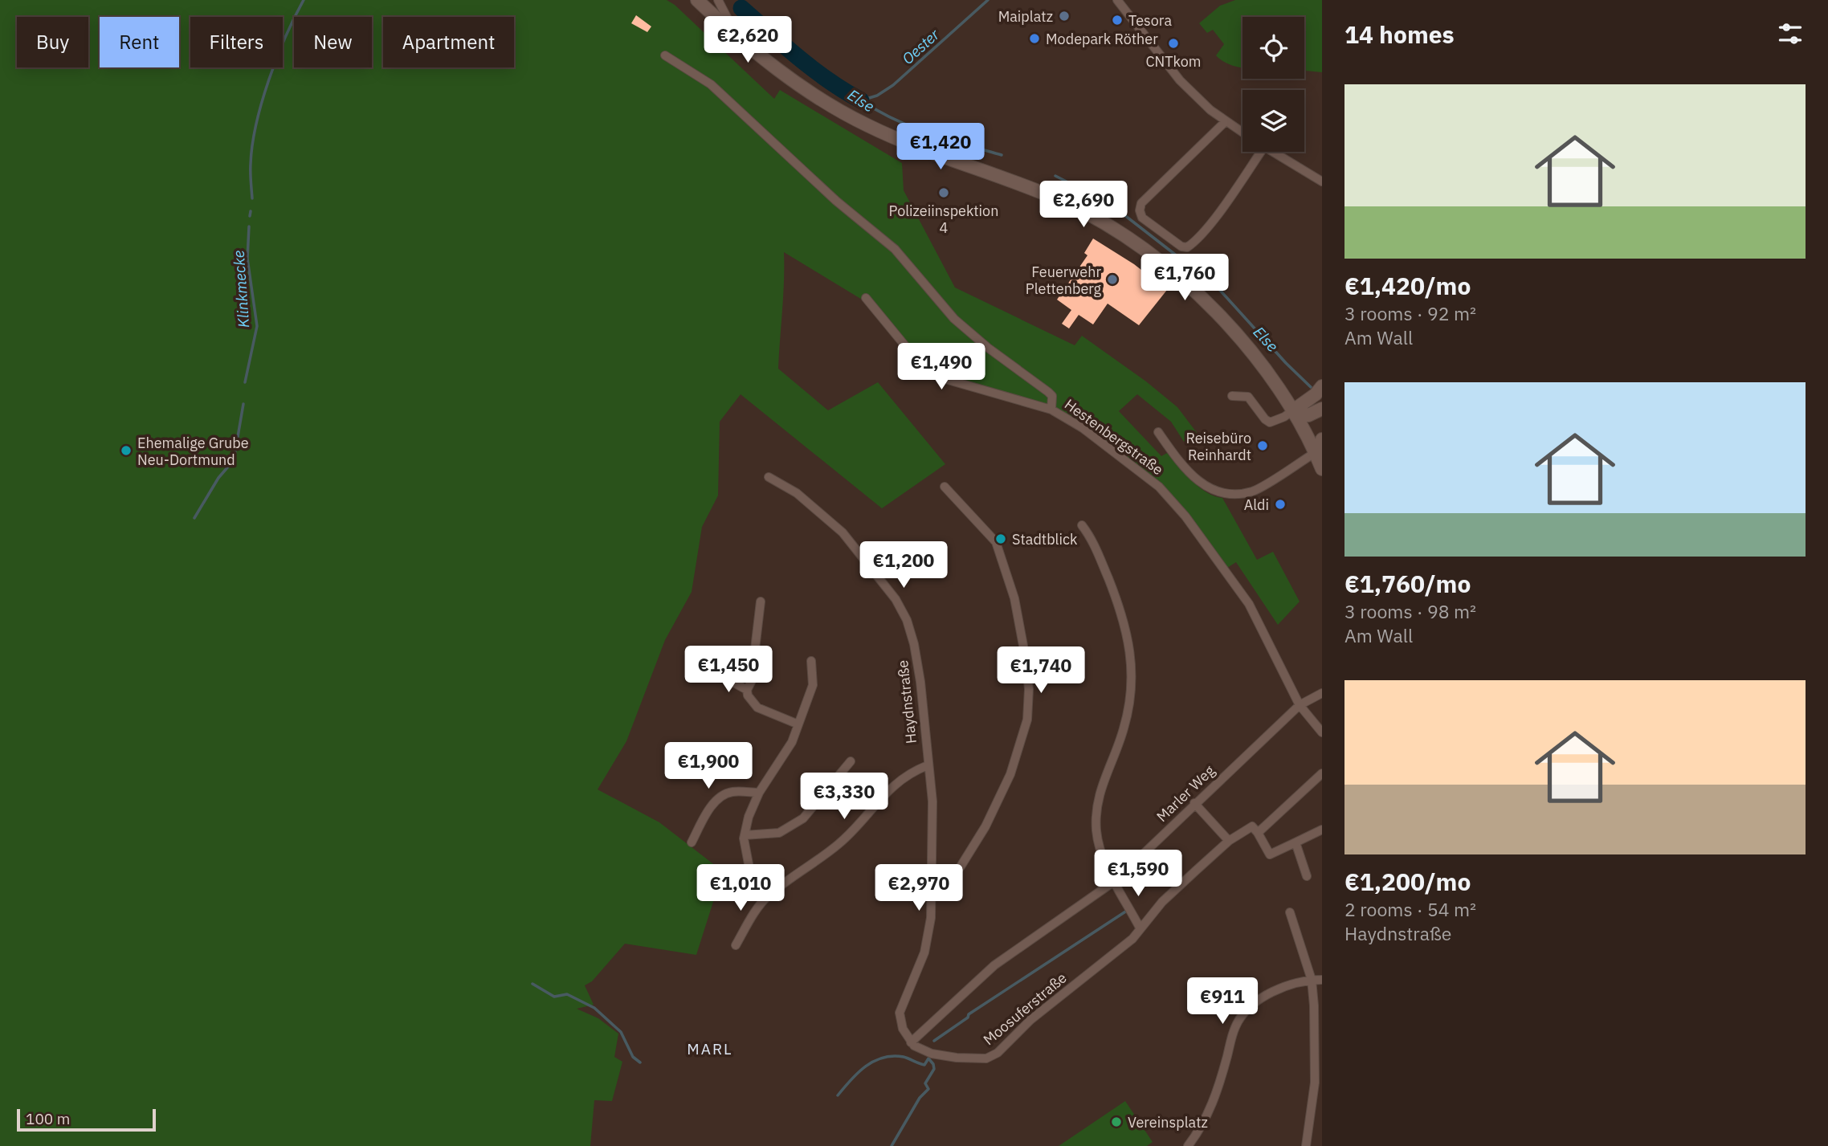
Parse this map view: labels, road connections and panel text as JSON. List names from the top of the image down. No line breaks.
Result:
{"streets":{"street":["Hestenbergstraße","Haydnstraße","Marler Weg","Moosuferstraße"]},"crossings":[["Hestenbergstraße","Marler Weg"],["Haydnstraße","Marler Weg"],["Haydnstraße","Moosuferstraße"],["Marler Weg","Moosuferstraße"]],"districts":["MARL"],"water":["Oester","Else","Klinkmecke"],"places":["Maiplatz","Tesora","Modepark Röther","CNTkom","Polizeiinspektion 4","Feuerwehr Plettenberg","Reisebüro Reinhardt","Ehemalige Grube Neu-Dortmund","Aldi","Stadtblick","Vereinsplatz"],"scale_bar":"100 m","page":{"heading":"14 homes","price":["€2,620","€1,420","€2,690","€1,760","€1,490","€1,200","€1,450","€1,740","€1,900","€3,330","€1,590","€1,010","€2,970","€911"],"chip":["Buy","Rent","Filters","New","Apartment"],"list":[{"name":"€1,420/mo","note":"3 rooms · 92 m² · Am Wall"},{"name":"€1,760/mo","note":"3 rooms · 98 m² · Am Wall"},{"name":"€1,200/mo","note":"2 rooms · 54 m² · Haydnstraße"}],"scale":"100 m"}}
